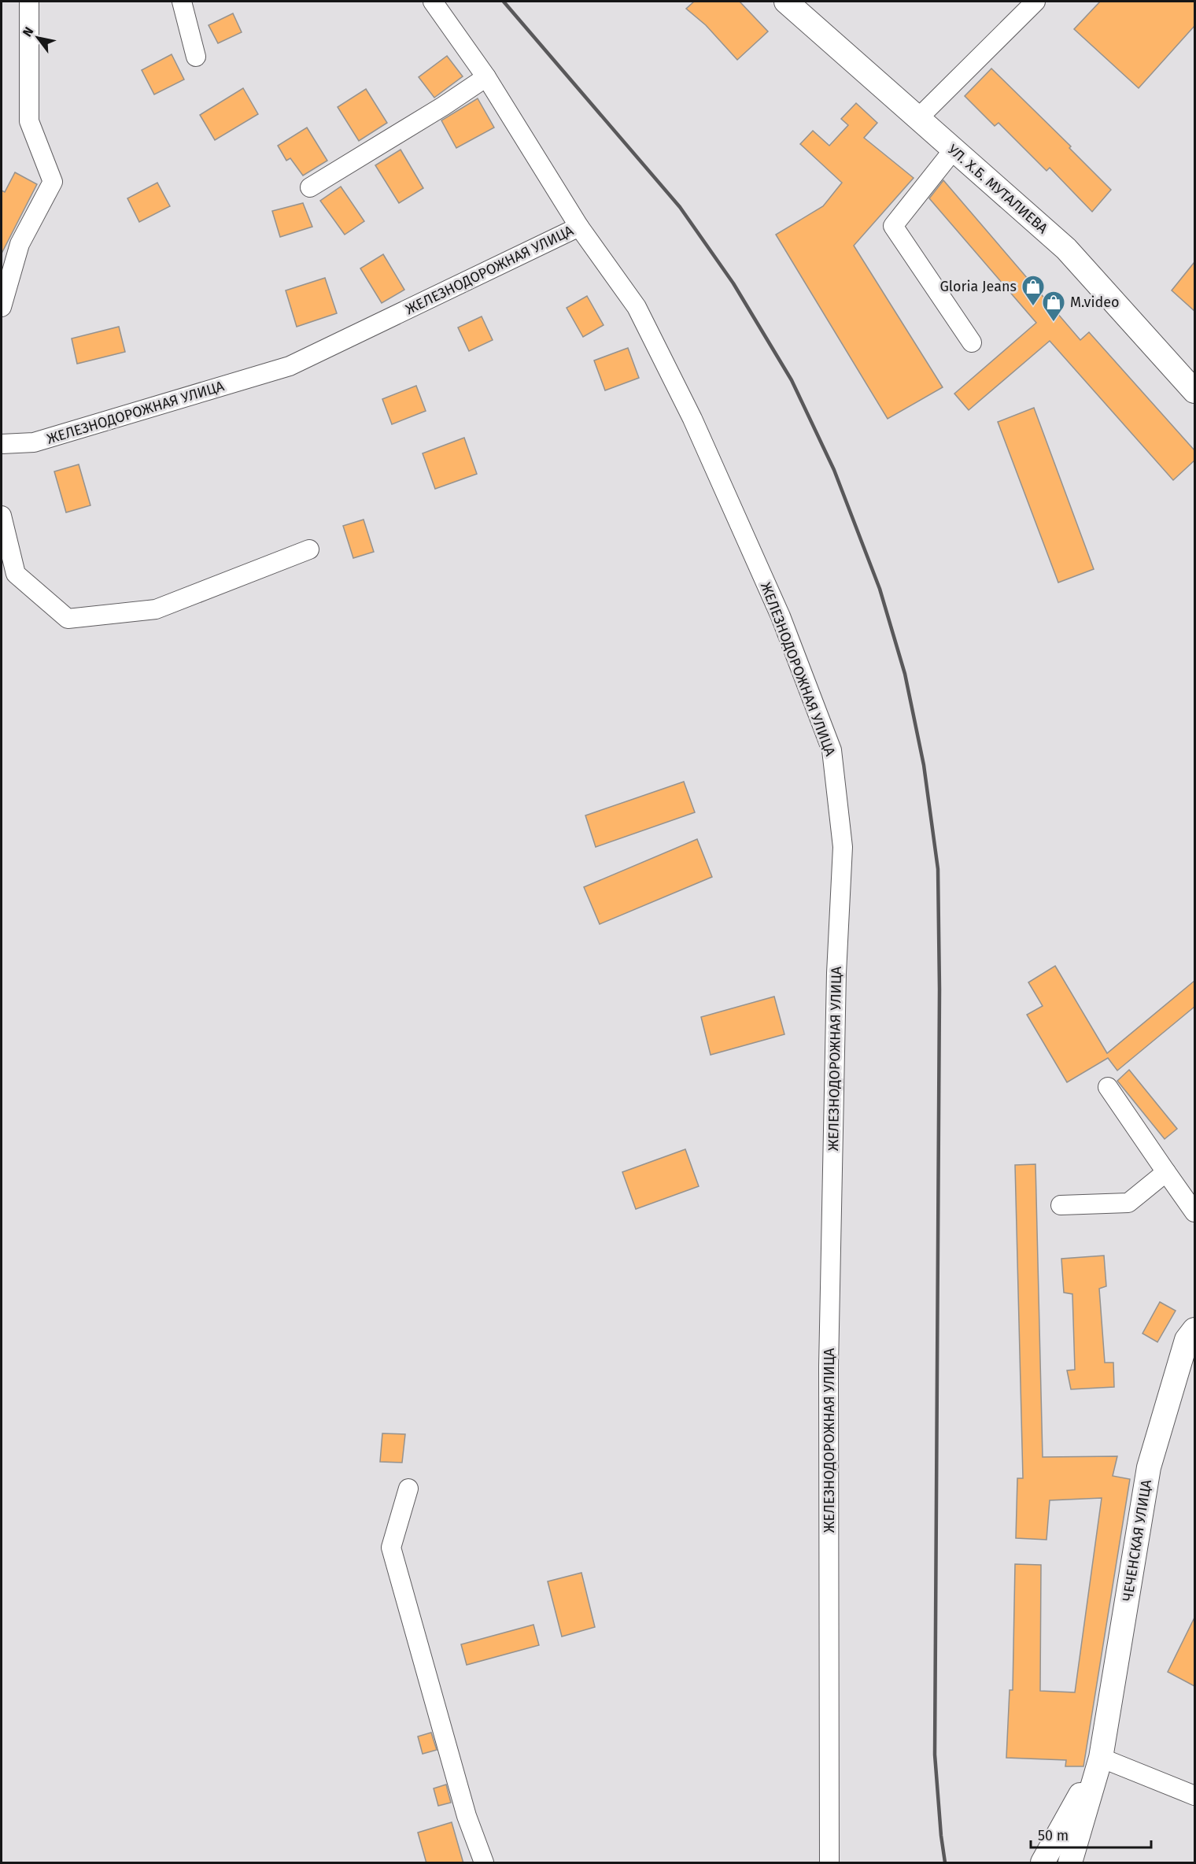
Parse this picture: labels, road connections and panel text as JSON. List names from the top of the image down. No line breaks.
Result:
{"streets":{"main road":["УЛ. Х.Б. МУТАЛИЕВА","ЧЕЧЕНСКАЯ УЛИЦА"],"street":["ЖЕЛЕЗНОДОРОЖНАЯ УЛИЦА"]},"places":{"shop":["Gloria Jeans","M.video"]},"scale_bar":"50 m","north":"top left"}
